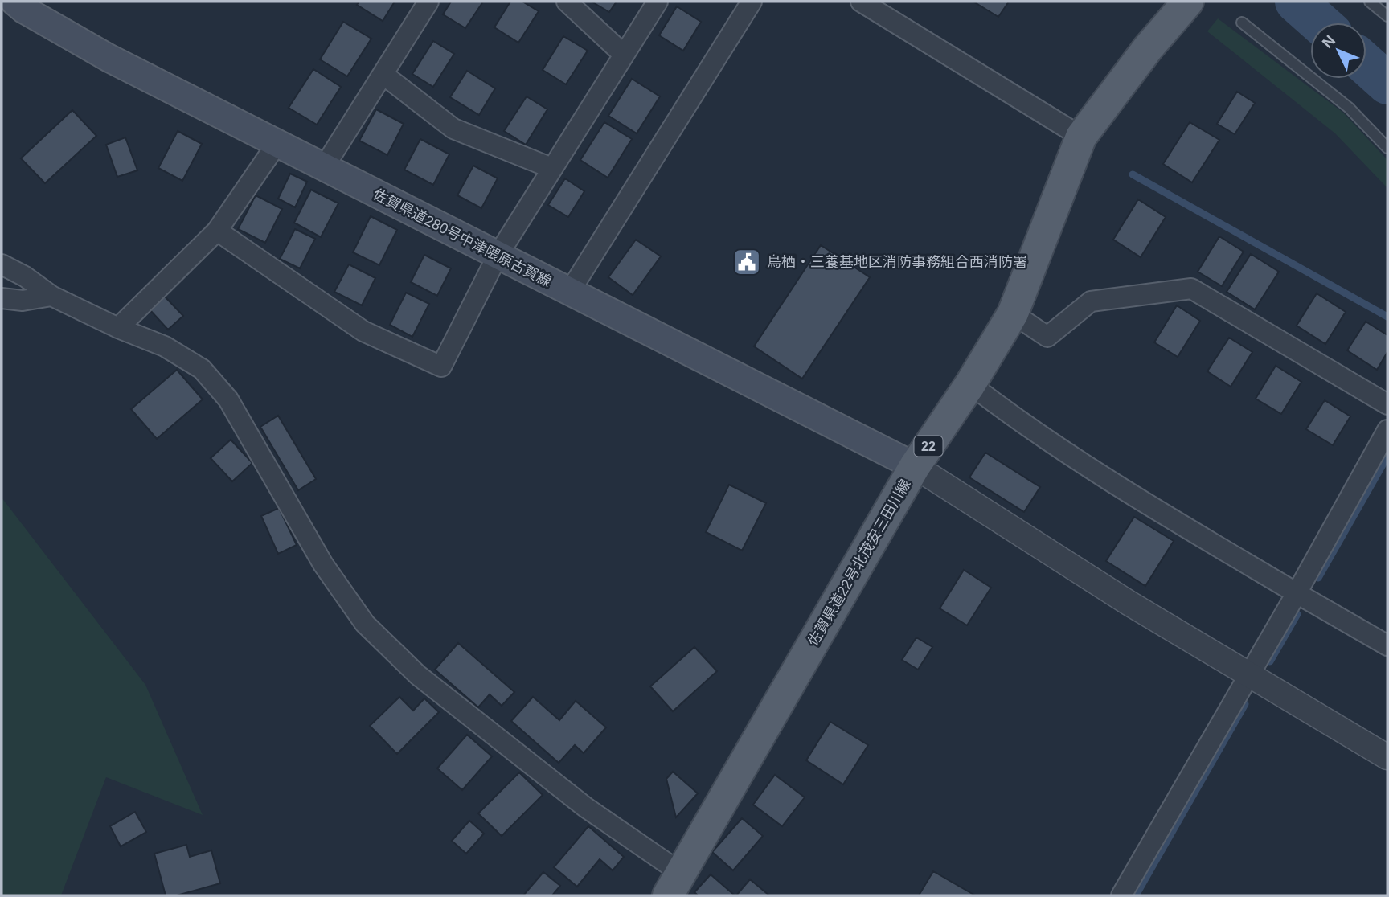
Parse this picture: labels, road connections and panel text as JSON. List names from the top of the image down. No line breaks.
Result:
{"streets":{"main road":["佐賀県道280号中津隈原古賀線","22","佐賀県道22号北茂安三田川線"]},"crossings":[["佐賀県道280号中津隈原古賀線","佐賀県道22号北茂安三田川線"]],"places":{"public building":["鳥栖・三養基地区消防事務組合西消防署"]},"north":"top left"}
